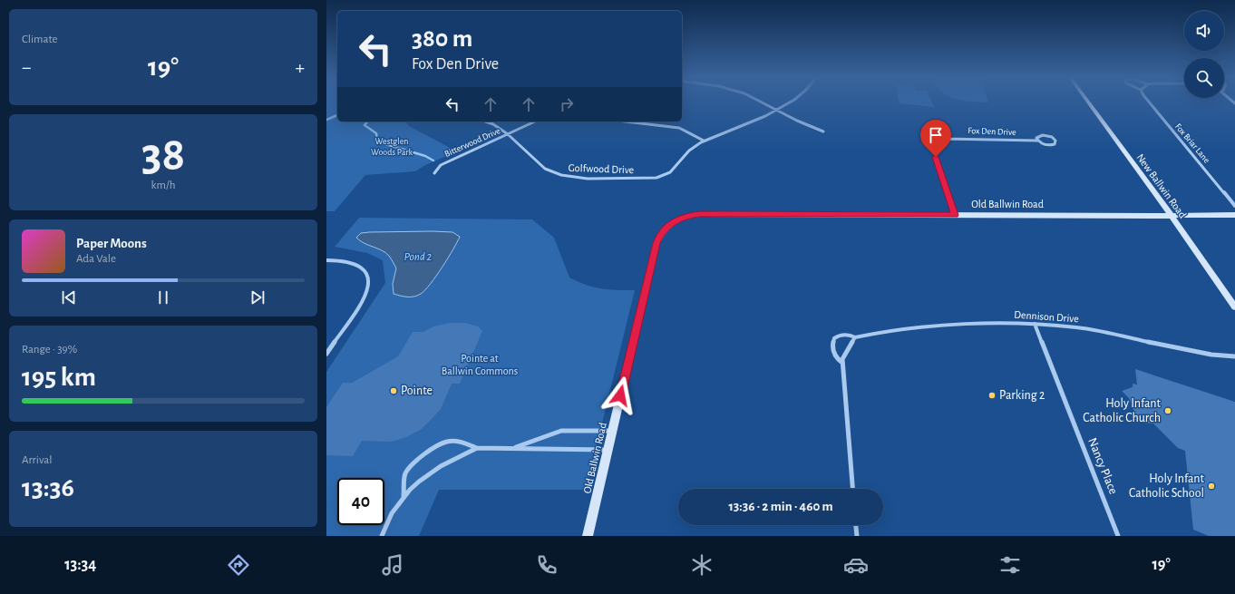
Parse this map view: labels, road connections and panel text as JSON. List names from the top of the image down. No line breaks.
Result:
{"streets":{"street":["Fox Den Drive","Bitterwood Drive","Fox Briar Lane","Golfwood Drive","New Ballwin Road","Old Ballwin Road","Dennison Drive","Nancy Place"]},"crossings":[["Bitterwood Drive","Golfwood Drive"],["New Ballwin Road","Old Ballwin Road"],["Dennison Drive","Nancy Place"]],"water":["Pond 2"],"parks":["Westglen Woods Park","Pointe at Ballwin Commons"],"places":["Pointe","Parking 2","Holy Infant Catholic Church","Holy Infant Catholic School"],"page":{"tile":["Climate",["38","km/h"],["Range · 39%","195 km"],["Arrival","13:36"]],"turn":["380 m","Fox Den Drive"],"heat":["−","19°","+"],"song":["Paper Moons","Ada Vale"],"limit":"40","trip":"13:36 · 2 min · 460 m","tabs":["13:34","19°"]}}
